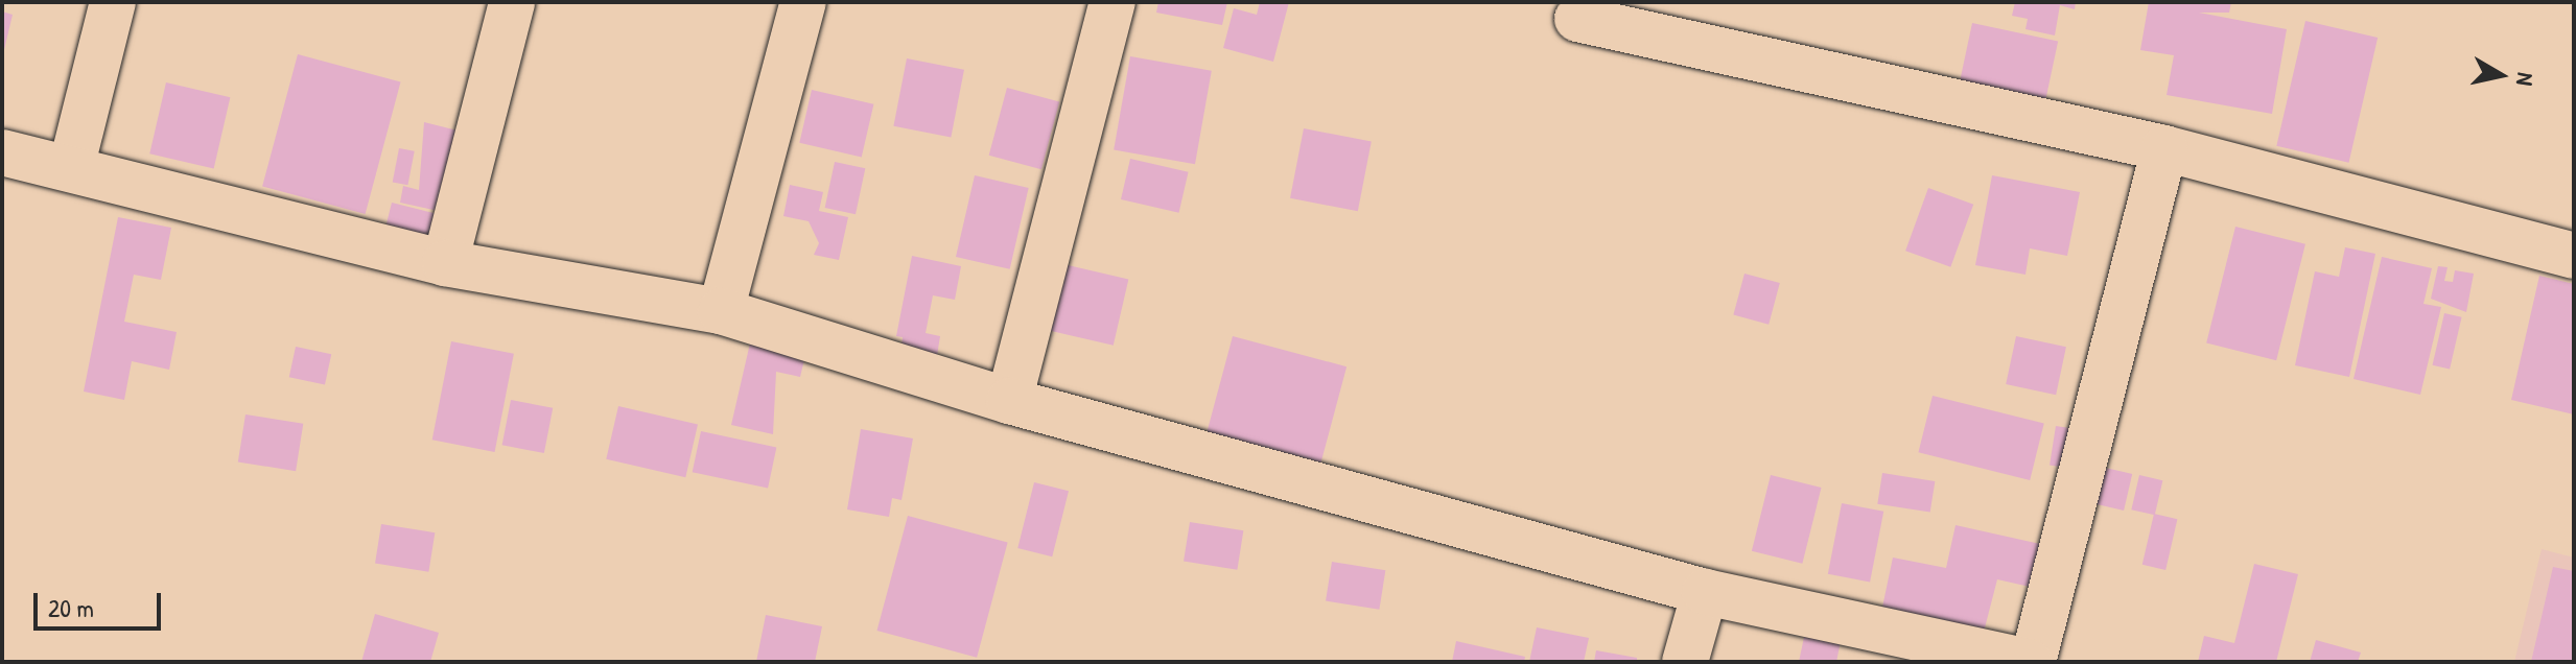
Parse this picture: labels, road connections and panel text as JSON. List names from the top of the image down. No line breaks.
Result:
{"scale_bar":"20 m","north":"right"}
